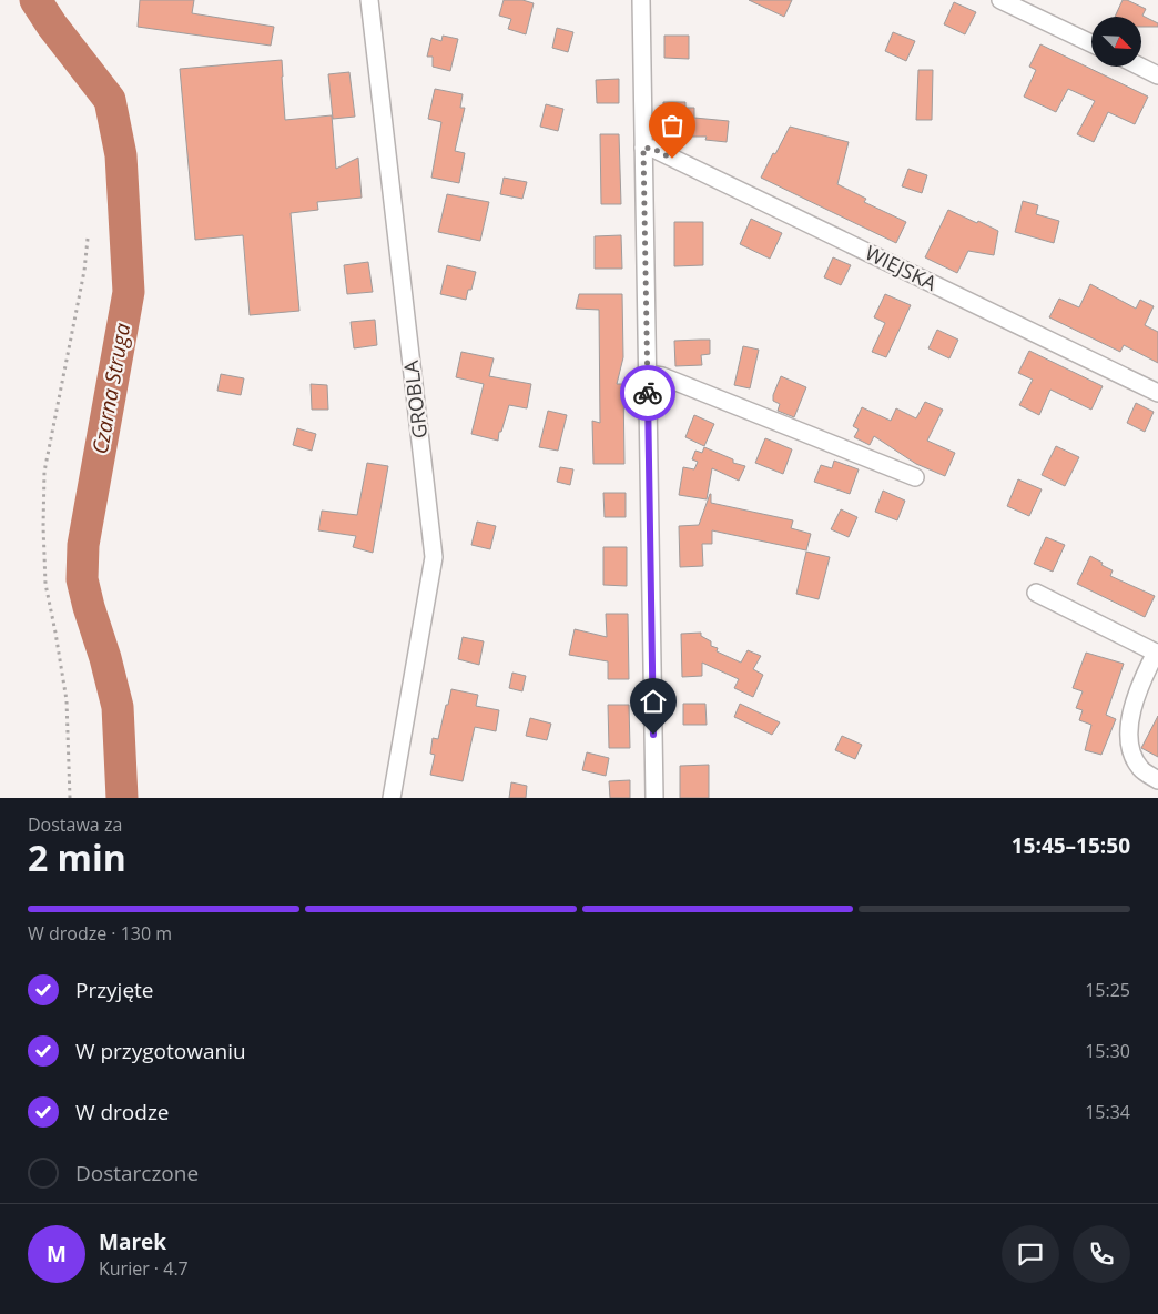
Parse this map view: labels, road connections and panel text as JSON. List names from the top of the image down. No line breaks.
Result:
{"streets":{"street":["WIEJSKA","GROBLA"]},"water":["Czarna Struga"],"north":"bottom right","page":{"heading":["2 min","Dostawa za","15:45–15:50"],"panel":["Marek","Kurier · 4.7"],"bar":"W drodze · 130 m","list":[["Przyjęte","15:25"],["W przygotowaniu","15:30"],["W drodze","15:34"],"Dostarczone"],"round":"M"}}
